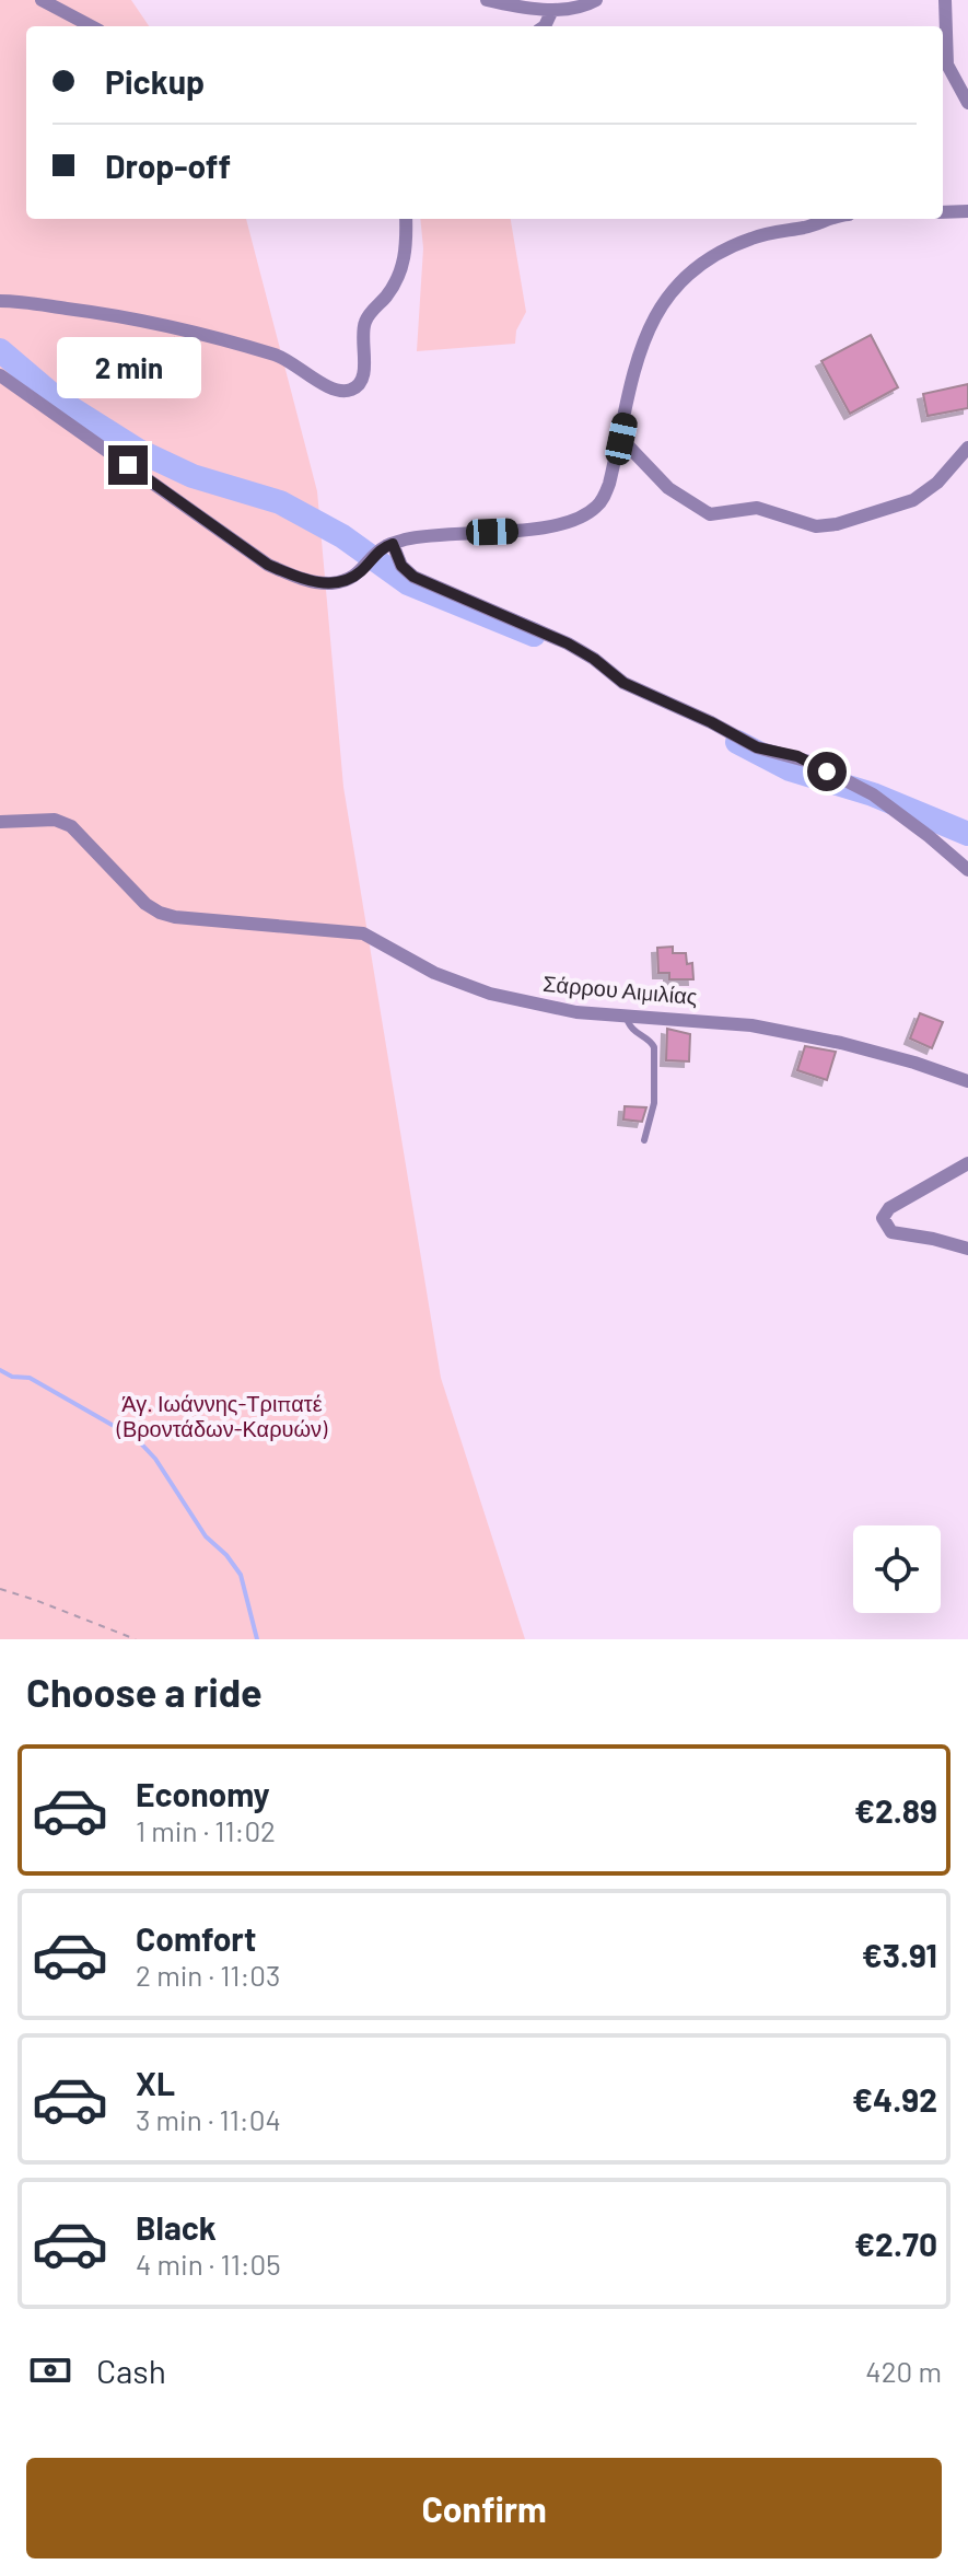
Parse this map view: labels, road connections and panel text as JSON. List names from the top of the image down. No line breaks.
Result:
{"streets":{"street":["Σάρρου Αιμιλίας"]},"parks":["Άγ. Ιωάννης-Τριπατέ (Βροντάδων-Καρυών)"],"page":{"banner":["Pickup","Drop-off"],"bubble":"2 min","heading":"Choose a ride","list":[{"name":"Economy","note":"1 min · 11:02","value":"€2.89"},{"name":"Comfort","note":"2 min · 11:03","value":"€3.91"},{"name":"XL","note":"3 min · 11:04","value":"€4.92"},{"name":"Black","note":"4 min · 11:05","value":"€2.70"}],"pay":["Cash","420 m"],"buttons":"Confirm"}}
